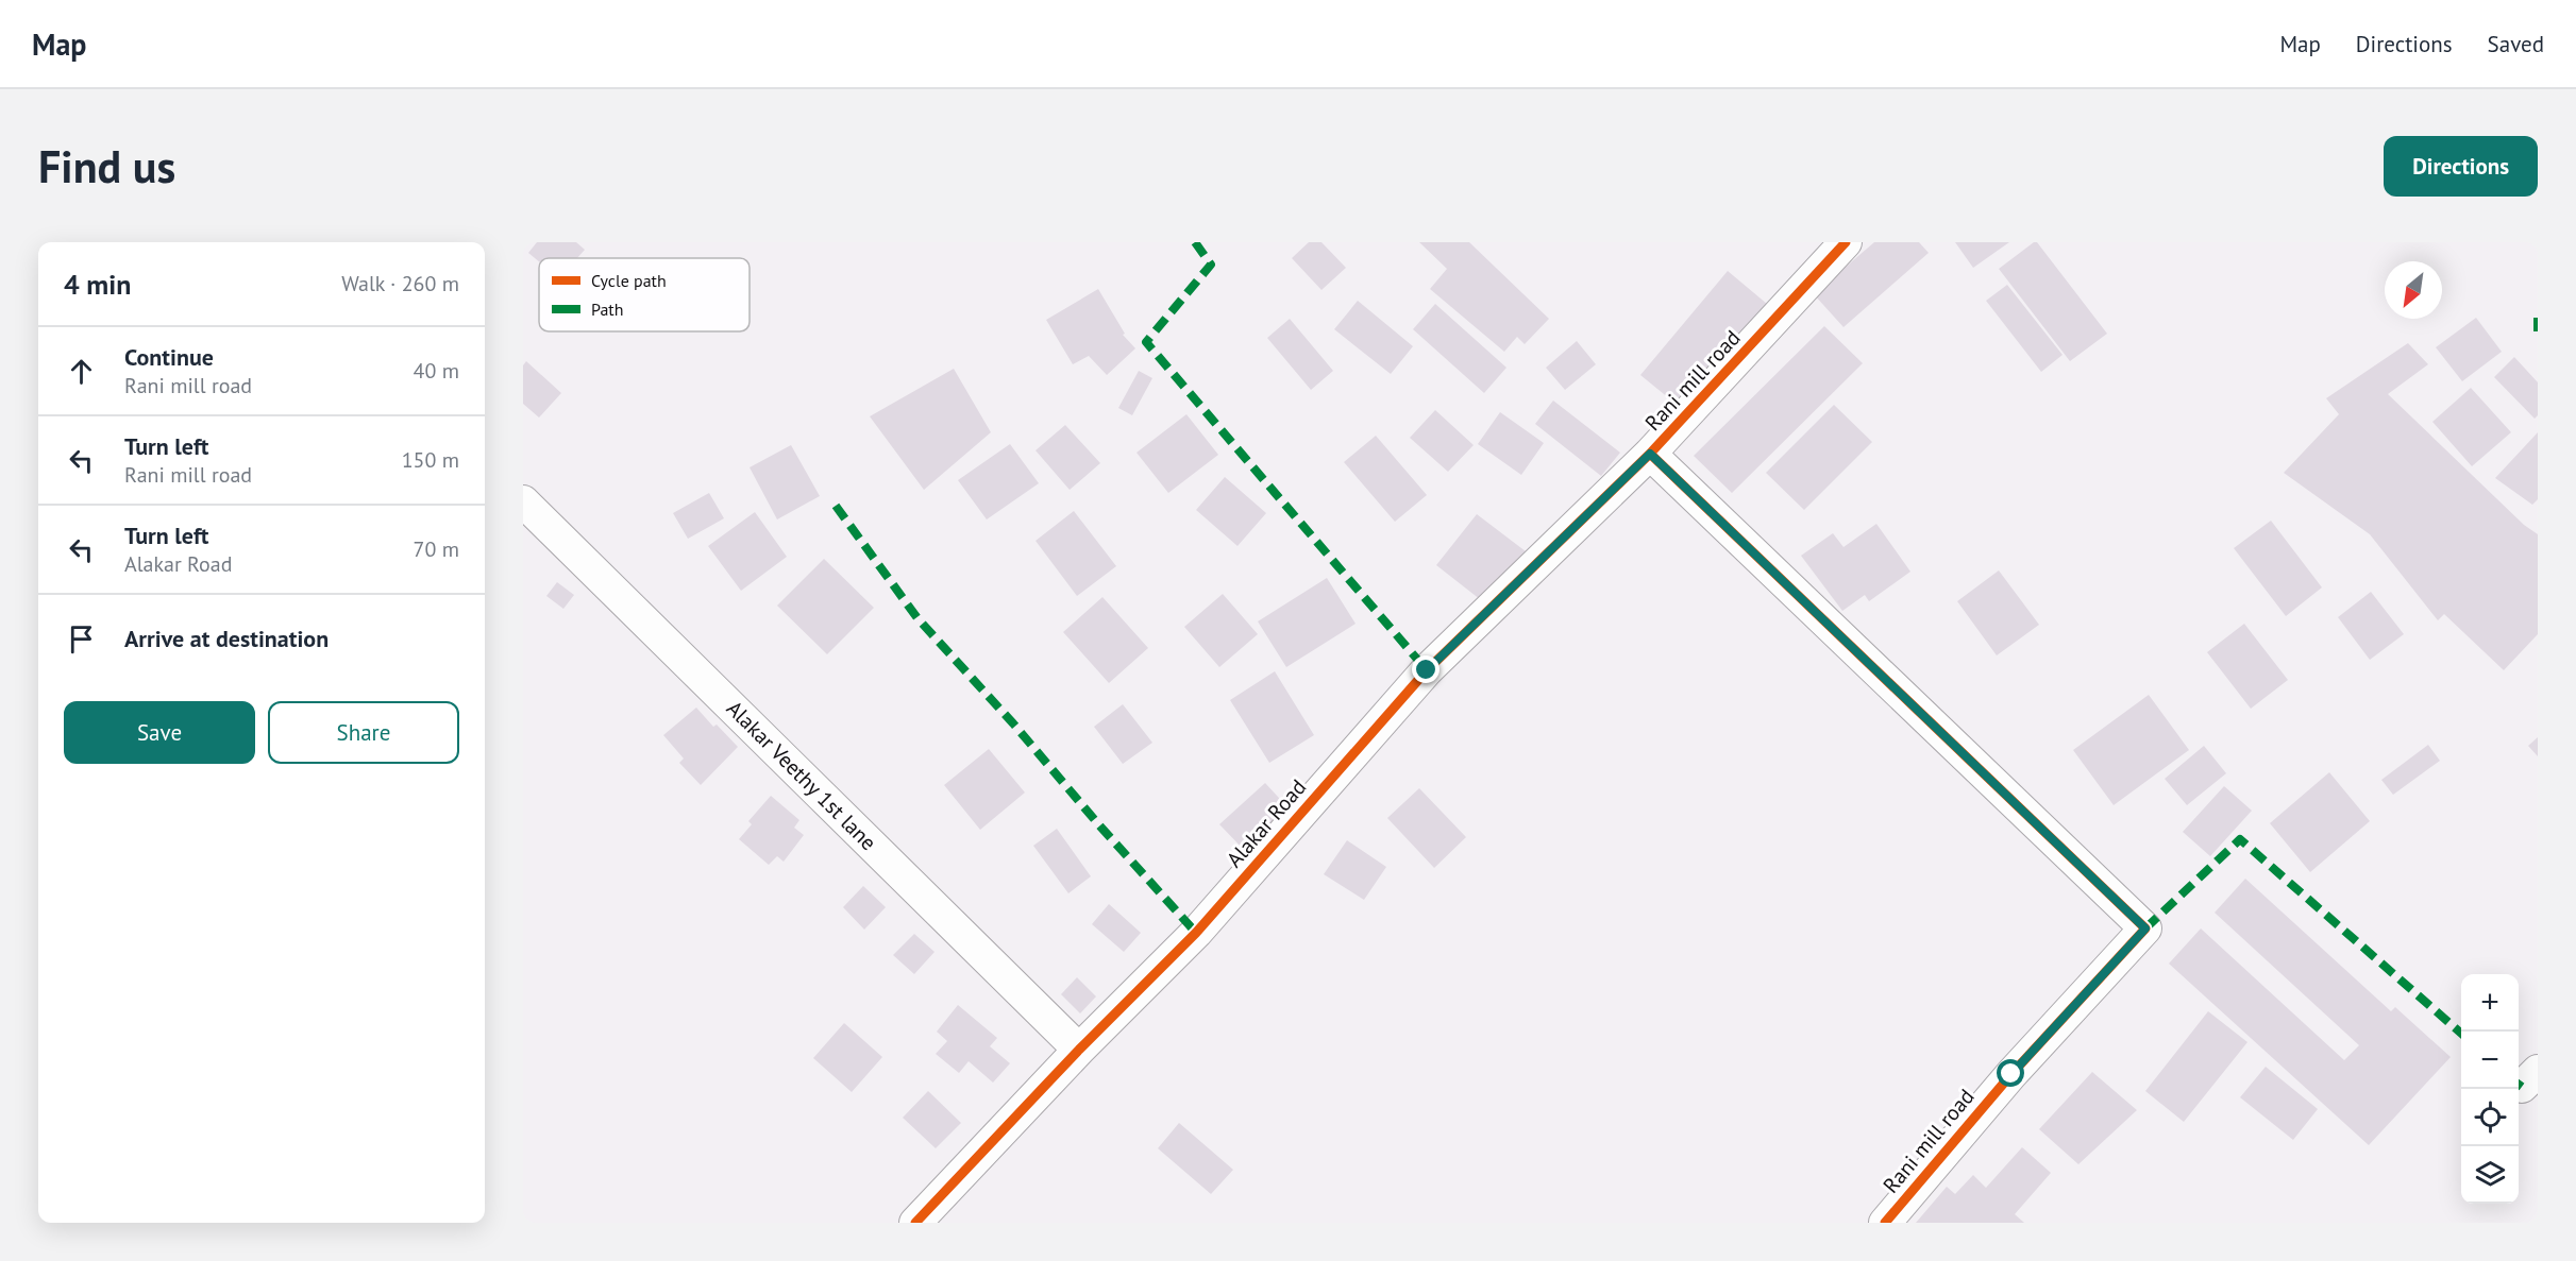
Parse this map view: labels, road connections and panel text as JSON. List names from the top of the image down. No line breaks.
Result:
{"streets":{"street":["Rani mill road","Alakar Veethy 1st lane","Alakar Road"]},"crossings":[["Rani mill road","Alakar Road"],["Alakar Veethy 1st lane","Alakar Road"]],"legend":["Cycle path","Path"],"north":"bottom left","page":{"header":"Map","nav":["Map","Directions","Saved"],"buttons":["Directions",["Save","Share"]],"title":"Find us","heading":["4 min","Walk · 260 m"],"list":[["Continue","Rani mill road","40 m"],["Turn left","Rani mill road","150 m"],["Turn left","Alakar Road","70 m"],"Arrive at destination"],"map_buttons":["+","−"]}}
